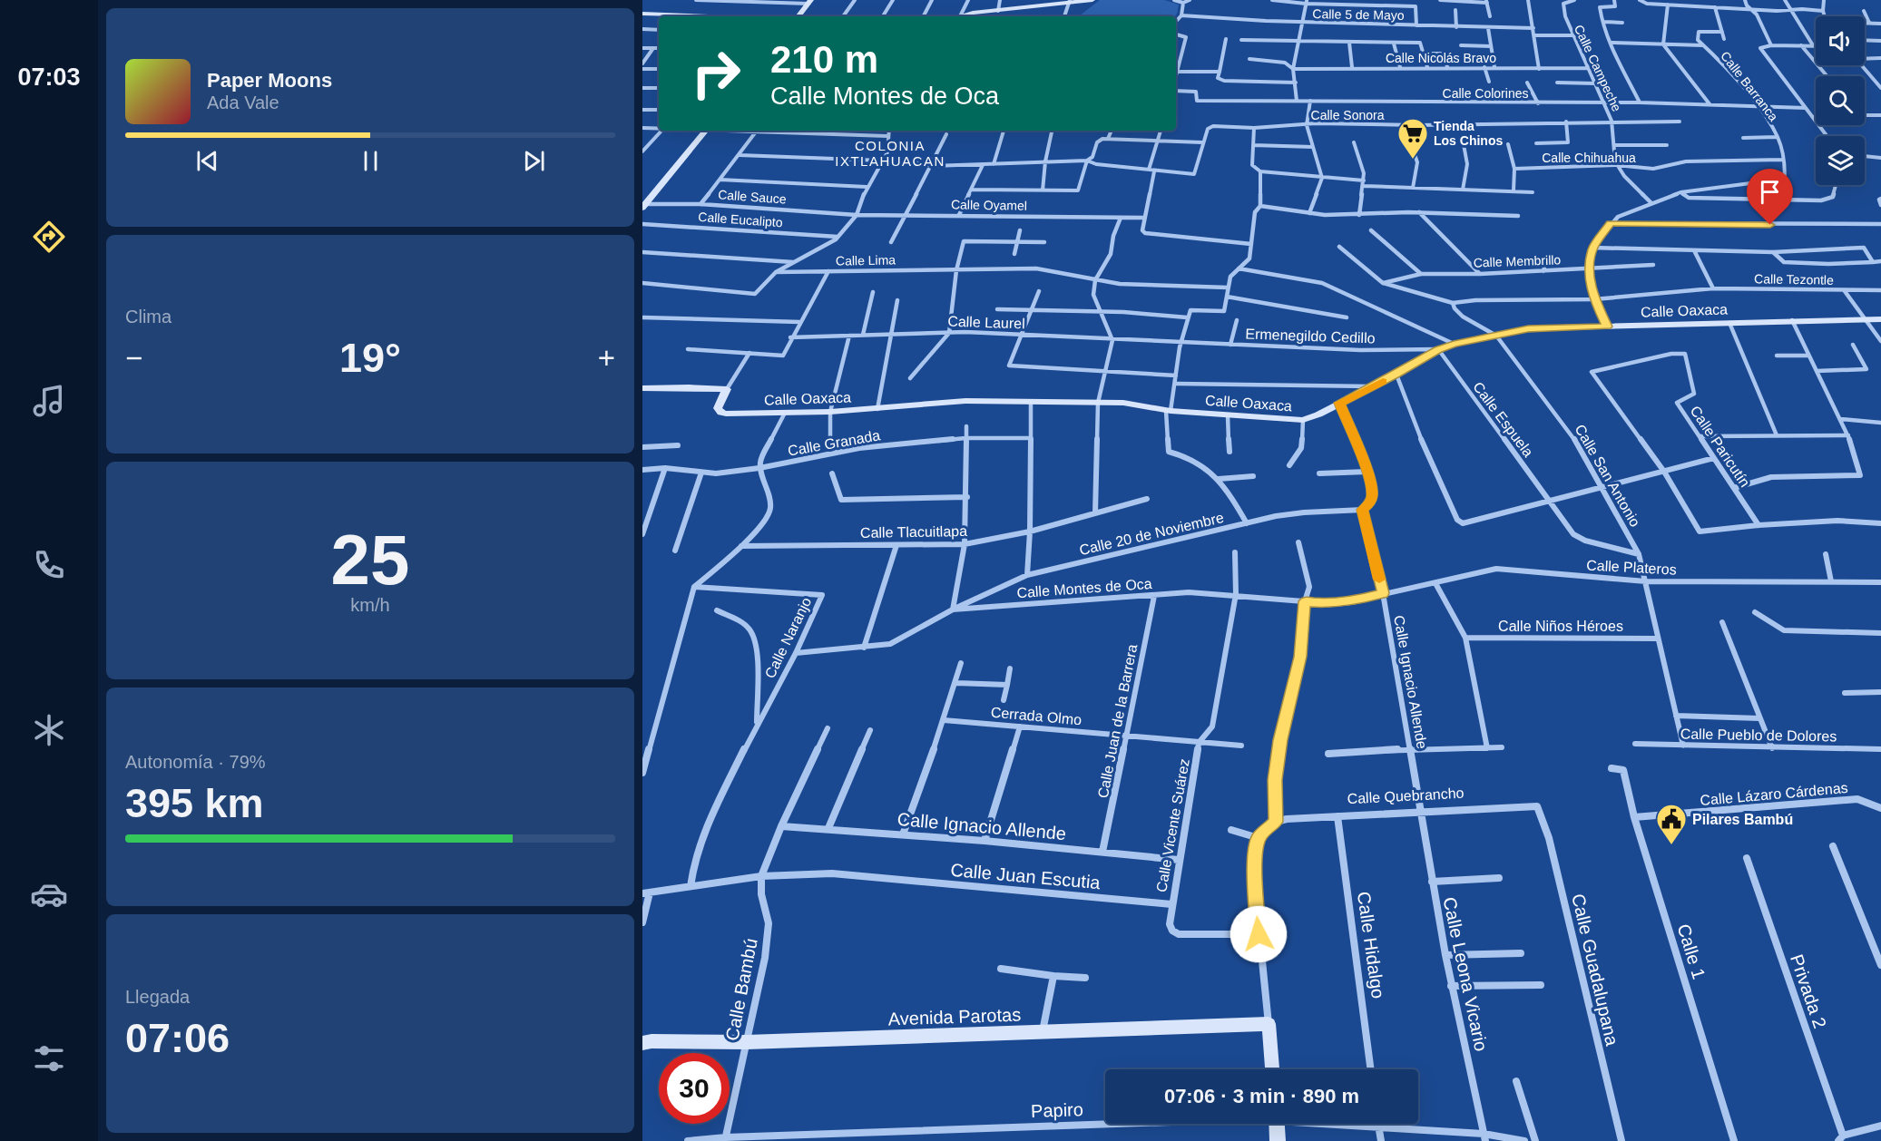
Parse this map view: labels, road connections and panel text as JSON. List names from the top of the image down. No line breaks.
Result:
{"streets":{"street":["Calle 5 de Mayo","Calle Nicolás Bravo","Calle Campeche","Calle Barranca","Calle Colorines","Calle Sonora","Calle Chihuahua","Calle Sauce","Calle Oyamel","Calle Eucalipto","Calle Lima","Calle Membrillo","Calle Tezontle","Calle Oaxaca","Calle Laurel","Ermenegildo Cedillo","Calle Espuela","Calle Granada","Calle Paricutín","Calle San Antonio","Calle Tlacuitlapa","Calle 20 de Noviembre","Calle Plateros","Calle Montes de Oca","Calle Niños Héroes","Calle Naranjo","Calle Ignacio Allende","Cerrada Olmo","Calle Juan de la Barrera","Calle Pueblo de Dolores","Calle Lázaro Cárdenas","Calle Quebrancho","Calle Vicente Suárez","Calle Juan Escutia","Calle Hidalgo","Calle 1","Calle Guadalupana","Calle Leona Vicario","Calle Bambú","Privada 2","Avenida Parotas","Papiro"]},"crossings":[["Calle Nicolás Bravo","Calle Campeche"],["Calle Campeche","Calle Colorines"],["Calle Campeche","Calle Sonora"],["Calle Campeche","Calle Chihuahua"],["Calle Barranca","Calle Colorines"],["Calle Barranca","Calle Chihuahua"],["Calle Sauce","Calle Oyamel"],["Calle Membrillo","Calle Tezontle"],["Calle Tezontle","Calle Oaxaca"],["Calle Oaxaca","Ermenegildo Cedillo"],["Calle Oaxaca","Calle Espuela"],["Calle Oaxaca","Calle San Antonio"],["Calle Laurel","Ermenegildo Cedillo"],["Ermenegildo Cedillo","Calle Espuela"],["Calle Espuela","Calle San Antonio"],["Calle San Antonio","Calle Plateros"],["Calle San Antonio","Calle Niños Héroes"],["Calle San Antonio","Calle Pueblo de Dolores"],["Calle 20 de Noviembre","Calle Montes de Oca"],["Calle 20 de Noviembre","Calle Ignacio Allende"],["Calle Plateros","Calle Montes de Oca"],["Calle Plateros","Calle Ignacio Allende"],["Calle Montes de Oca","Calle Naranjo"],["Calle Montes de Oca","Calle Ignacio Allende"],["Calle Montes de Oca","Calle Juan de la Barrera"],["Calle Montes de Oca","Calle Vicente Suárez"],["Calle Naranjo","Calle Juan Escutia"],["Calle Ignacio Allende","Calle Juan de la Barrera"],["Calle Ignacio Allende","Calle Quebrancho"],["Calle Ignacio Allende","Calle Vicente Suárez"],["Calle Ignacio Allende","Calle Leona Vicario"],["Cerrada Olmo","Calle Juan de la Barrera"],["Cerrada Olmo","Calle Vicente Suárez"],["Calle Lázaro Cárdenas","Calle 1"],["Calle Quebrancho","Calle Hidalgo"],["Calle Quebrancho","Calle Guadalupana"],["Calle Quebrancho","Calle Leona Vicario"],["Calle Vicente Suárez","Calle Juan Escutia"],["Calle Juan Escutia","Calle Bambú"],["Calle Leona Vicario","Papiro"],["Calle Bambú","Avenida Parotas"],["Calle Bambú","Papiro"]],"districts":["COLONIA IXTLAHUACAN"],"places":{"supermarket":["Tienda Los Chinos"],"public building":["Pilares Bambú"]},"page":{"tabs":"07:03","turn":["210 m","Calle Montes de Oca"],"song":["Paper Moons","Ada Vale"],"tile":["Clima",["25","km/h"],["Autonomía · 79%","395 km"],["Llegada","07:06"]],"heat":["−","19°","+"],"limit":"30","trip":"07:06 · 3 min · 890 m"}}
